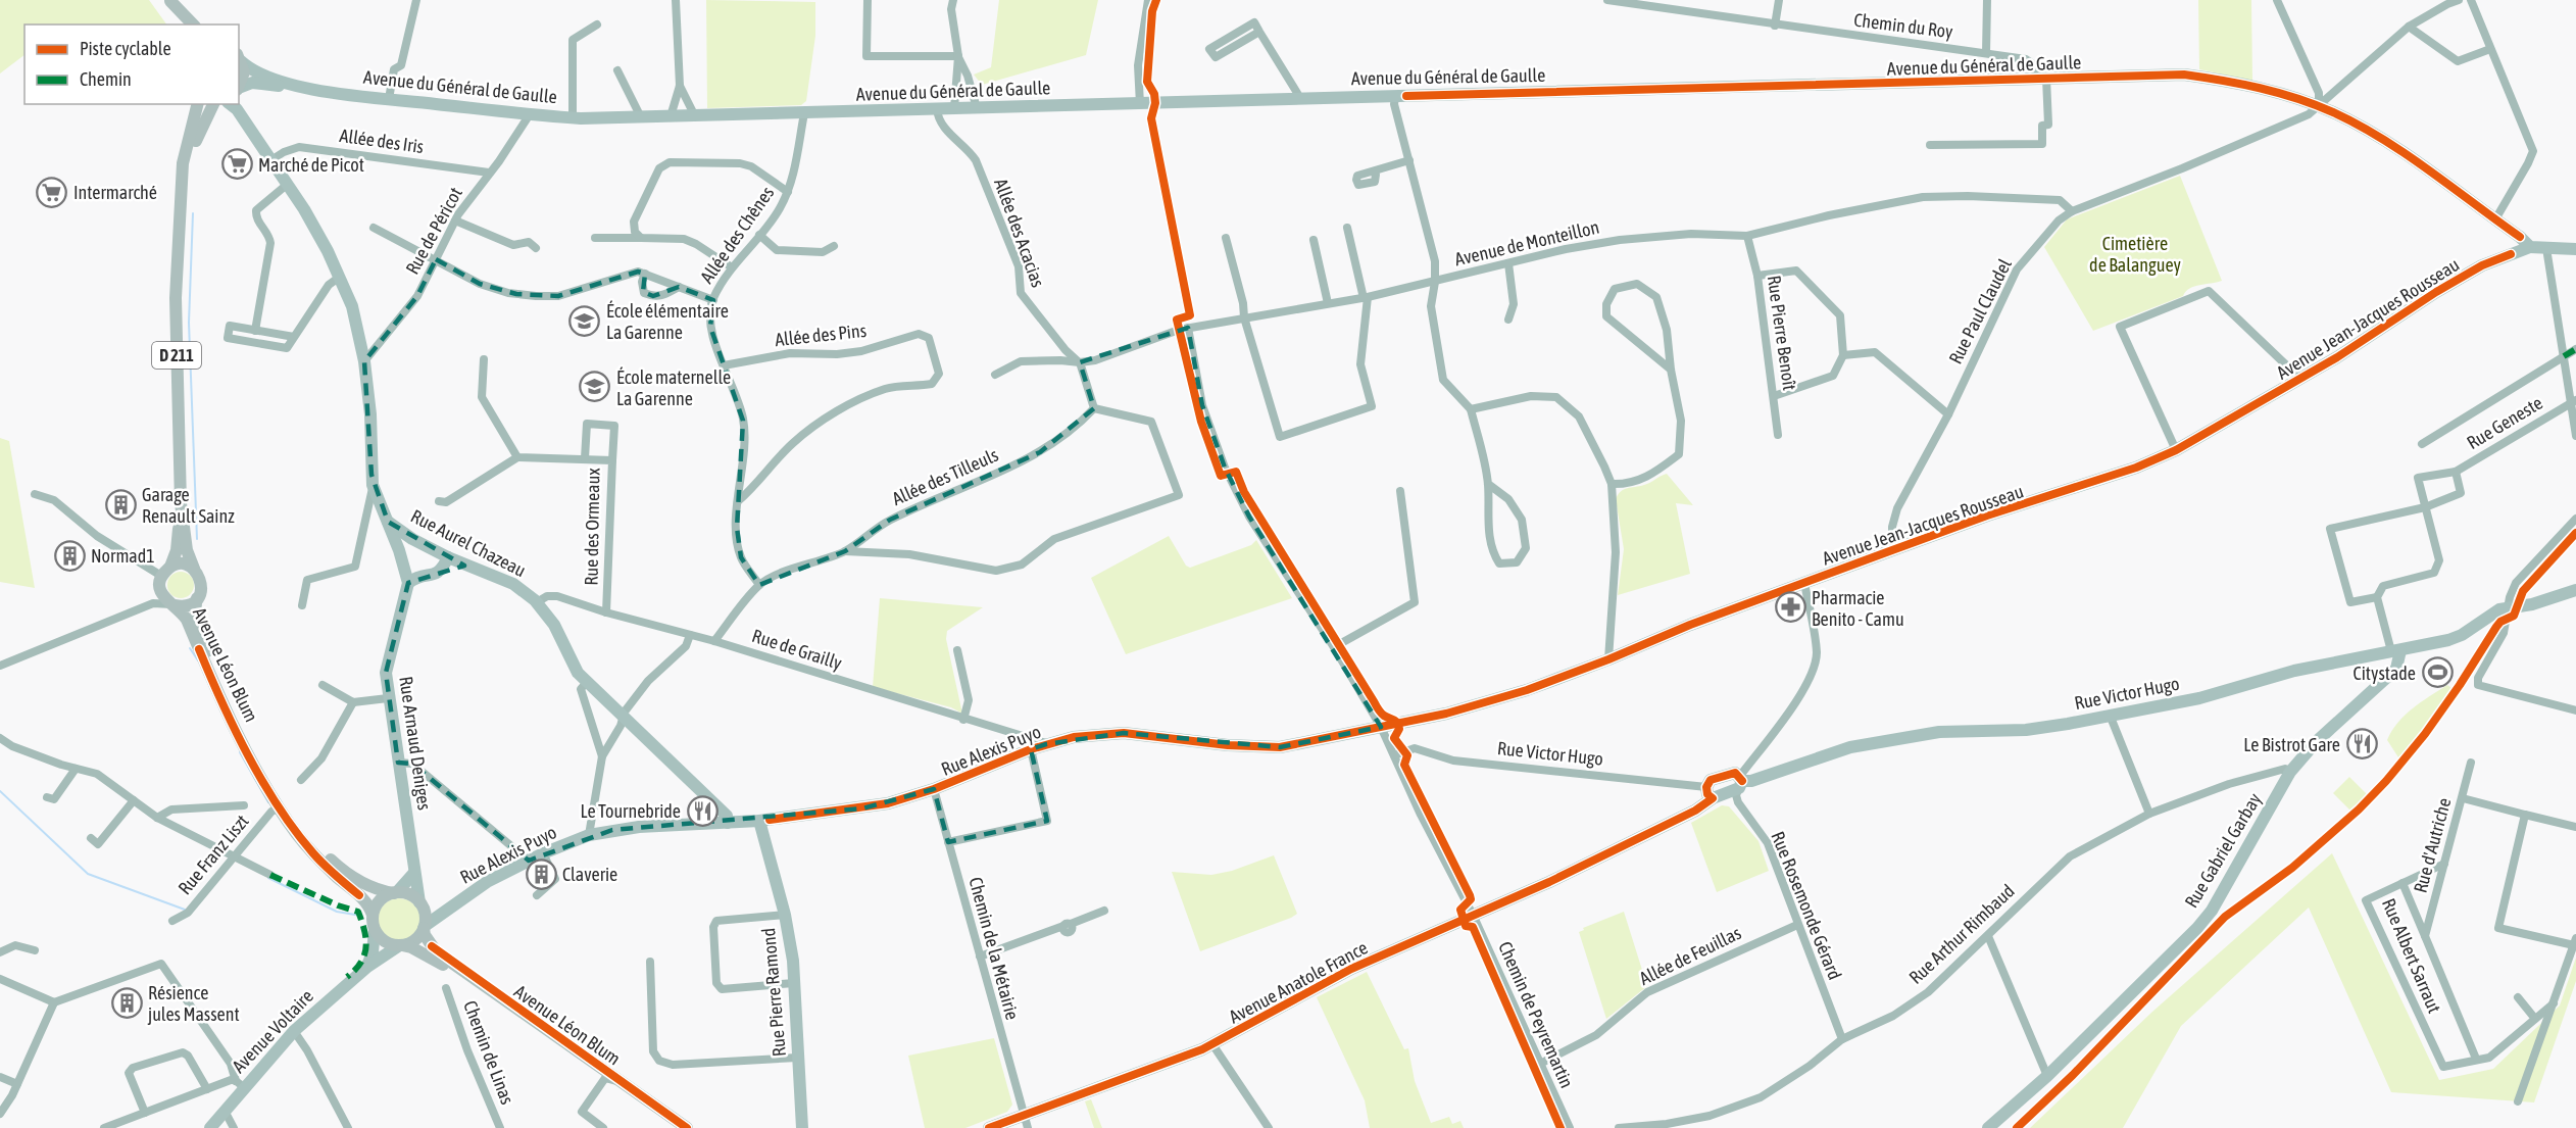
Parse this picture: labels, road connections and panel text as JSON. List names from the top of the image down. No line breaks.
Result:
{"streets":{"main road":["D 211","Avenue Léon Blum"],"street":["Chemin du Roy","Avenue du Général de Gaulle","Allée des Iris","Rue de Péricot","Allée des Acacias","Allée des Chênes","Avenue de Monteillon","Rue Paul Claudel","Avenue Jean-Jacques Rousseau","Rue Pierre Benoît","Allée des Pins","Rue Geneste","Allée des Tilleuls","Rue des Ormeaux","Rue Aurel Chazeau","Rue de Grailly","Rue Victor Hugo","Rue Arnaud Deniges","Rue Alexis Puyo","Rue d'Autriche","Rue Gabriel Garbay","Rue Franz Liszt","Rue Rosemonde Gérard","Rue Arthur Rimbaud","Chemin de la Métairie","Allée de Feuillas","Rue Albert Sarraut","Avenue Anatole France","Rue Pierre Ramond","Chemin de Peyremartin","Avenue Voltaire","Chemin de Linas"]},"crossings":[["Chemin du Roy","Avenue du Général de Gaulle"],["Avenue du Général de Gaulle","Rue de Péricot"],["Avenue du Général de Gaulle","Allée des Acacias"],["Avenue du Général de Gaulle","Allée des Chênes"],["Avenue du Général de Gaulle","Rue Paul Claudel"],["Avenue du Général de Gaulle","Avenue Jean-Jacques Rousseau"],["Allée des Iris","Rue de Péricot"],["Allée des Iris","Rue Aurel Chazeau"],["Rue de Péricot","Rue Aurel Chazeau"],["Allée des Acacias","Avenue de Monteillon"],["Allée des Chênes","Allée des Pins"],["Allée des Chênes","Allée des Tilleuls"],["Avenue de Monteillon","Rue Paul Claudel"],["Avenue de Monteillon","Rue Pierre Benoît"],["Avenue de Monteillon","Chemin de Peyremartin"],["Rue Paul Claudel","Avenue Jean-Jacques Rousseau"],["Avenue Jean-Jacques Rousseau","Rue Alexis Puyo"],["Avenue Jean-Jacques Rousseau","Chemin de Peyremartin"],["D 211","Avenue Léon Blum"],["Rue des Ormeaux","Rue de Grailly"],["Rue Aurel Chazeau","Rue de Grailly"],["Rue Aurel Chazeau","Rue Alexis Puyo"],["Rue de Grailly","Rue Alexis Puyo"],["Avenue Léon Blum","Rue Arnaud Deniges"],["Avenue Léon Blum","Rue Alexis Puyo"],["Avenue Léon Blum","Rue Franz Liszt"],["Avenue Léon Blum","Avenue Voltaire"],["Rue Victor Hugo","Rue Gabriel Garbay"],["Rue Victor Hugo","Rue Rosemonde Gérard"],["Rue Victor Hugo","Avenue Anatole France"],["Rue Victor Hugo","Chemin de Peyremartin"],["Rue Arnaud Deniges","Rue Alexis Puyo"],["Rue Arnaud Deniges","Avenue Voltaire"],["Rue Alexis Puyo","Chemin de la Métairie"],["Rue Alexis Puyo","Rue Pierre Ramond"],["Rue Alexis Puyo","Chemin de Peyremartin"],["Rue Alexis Puyo","Avenue Voltaire"],["Rue d'Autriche","Rue Albert Sarraut"],["Rue Gabriel Garbay","Rue Arthur Rimbaud"],["Rue Rosemonde Gérard","Rue Arthur Rimbaud"],["Rue Rosemonde Gérard","Allée de Feuillas"],["Chemin de la Métairie","Avenue Anatole France"],["Allée de Feuillas","Chemin de Peyremartin"],["Avenue Anatole France","Chemin de Peyremartin"]],"parks":["Cimetière de Balanguey"],"places":{"supermarket":["Marché de Picot","Intermarché"],"school or university":["École élémentaire La Garenne","École maternelle La Garenne"],"building":["Garage Renault Sainz","Normad1","Claverie","Résience jules Massent"],"pharmacy":["Pharmacie Benito - Camu"],"sports":["Citystade"],"restaurant":["Le Bistrot Gare","Le Tournebride"]},"legend":["Piste cyclable","Chemin"]}
